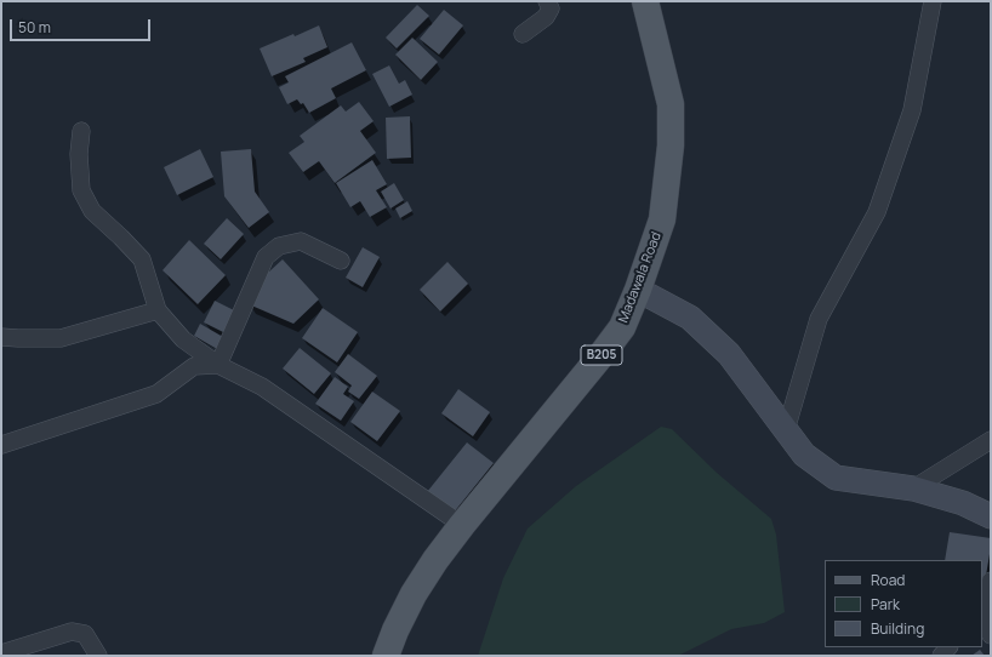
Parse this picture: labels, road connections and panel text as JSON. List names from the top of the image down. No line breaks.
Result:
{"streets":{"main road":["Madawala Road","B205"]},"legend":["Road","Park","Building"],"scale_bar":"50 m"}
